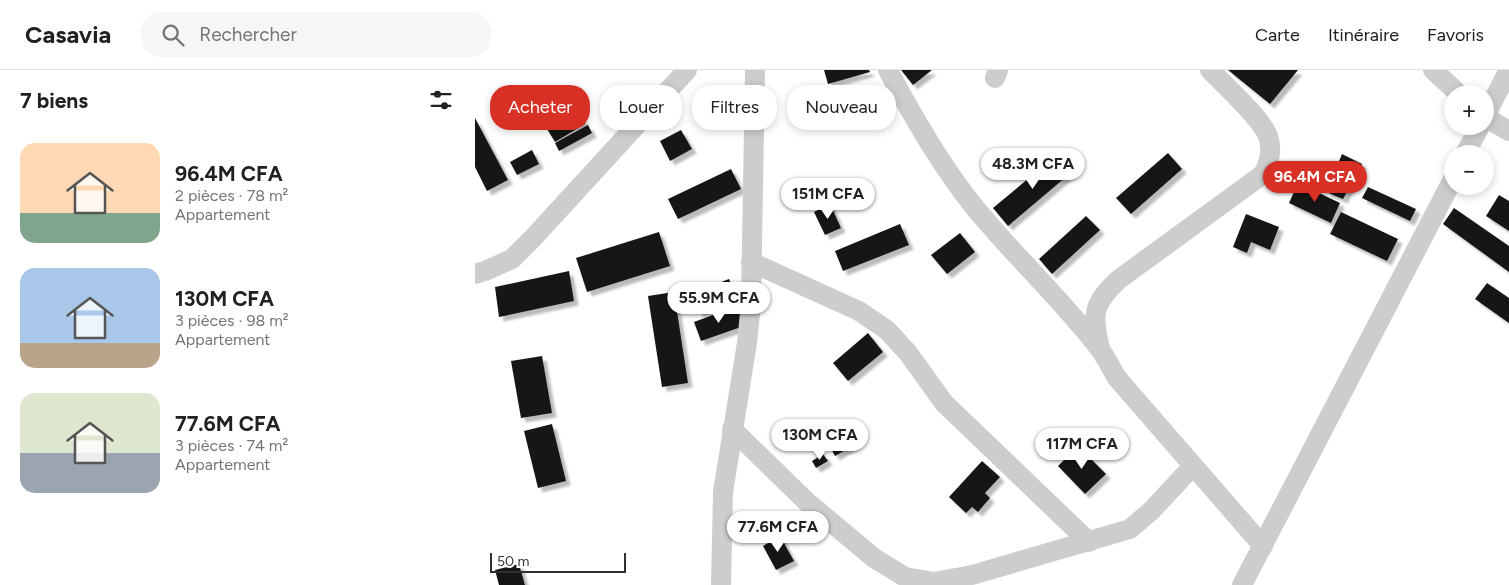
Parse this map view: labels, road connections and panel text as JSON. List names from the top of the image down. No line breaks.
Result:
{"scale_bar":"50 m","page":{"header":"Casavia","search":"Rechercher","nav":["Carte","Itinéraire","Favoris"],"heading":"7 biens","map_buttons":["+","−"],"chip":["Acheter","Louer","Filtres","Nouveau"],"list":[{"name":"96.4M CFA","note":"2 pièces · 78 m² · Appartement"},{"name":"130M CFA","note":"3 pièces · 98 m² · Appartement"},{"name":"77.6M CFA","note":"3 pièces · 74 m² · Appartement"}],"price":["48.3M CFA","96.4M CFA","151M CFA","55.9M CFA","130M CFA","117M CFA","77.6M CFA"],"scale":"50 m"}}
